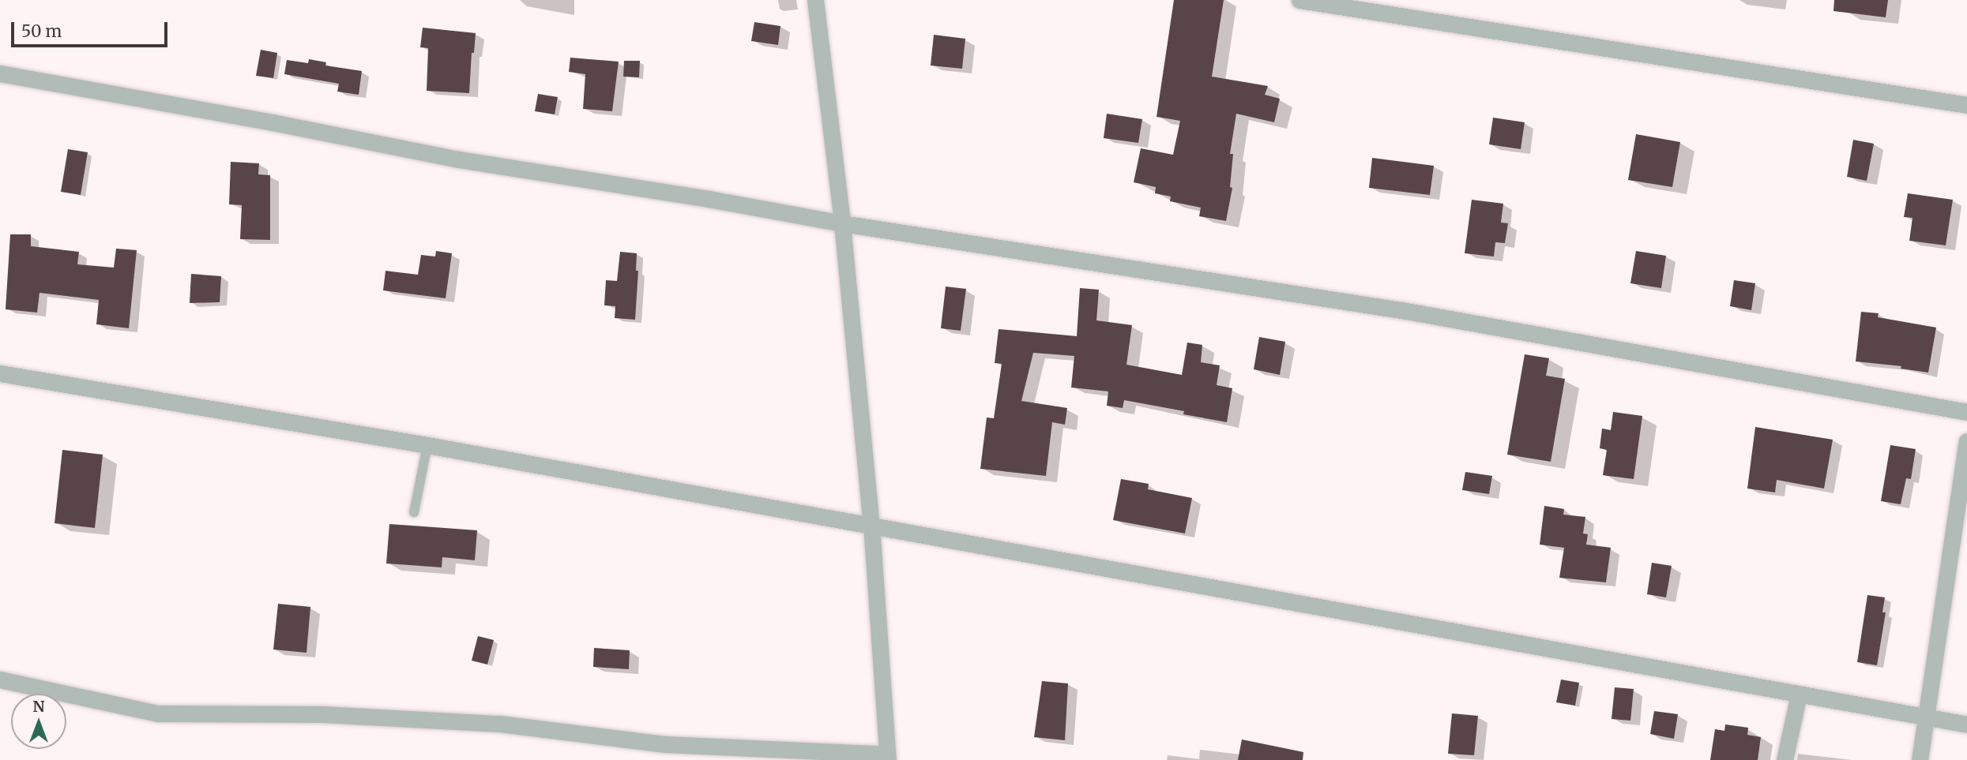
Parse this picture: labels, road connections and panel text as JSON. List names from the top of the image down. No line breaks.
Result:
{"scale_bar":"50 m","north":"top"}
